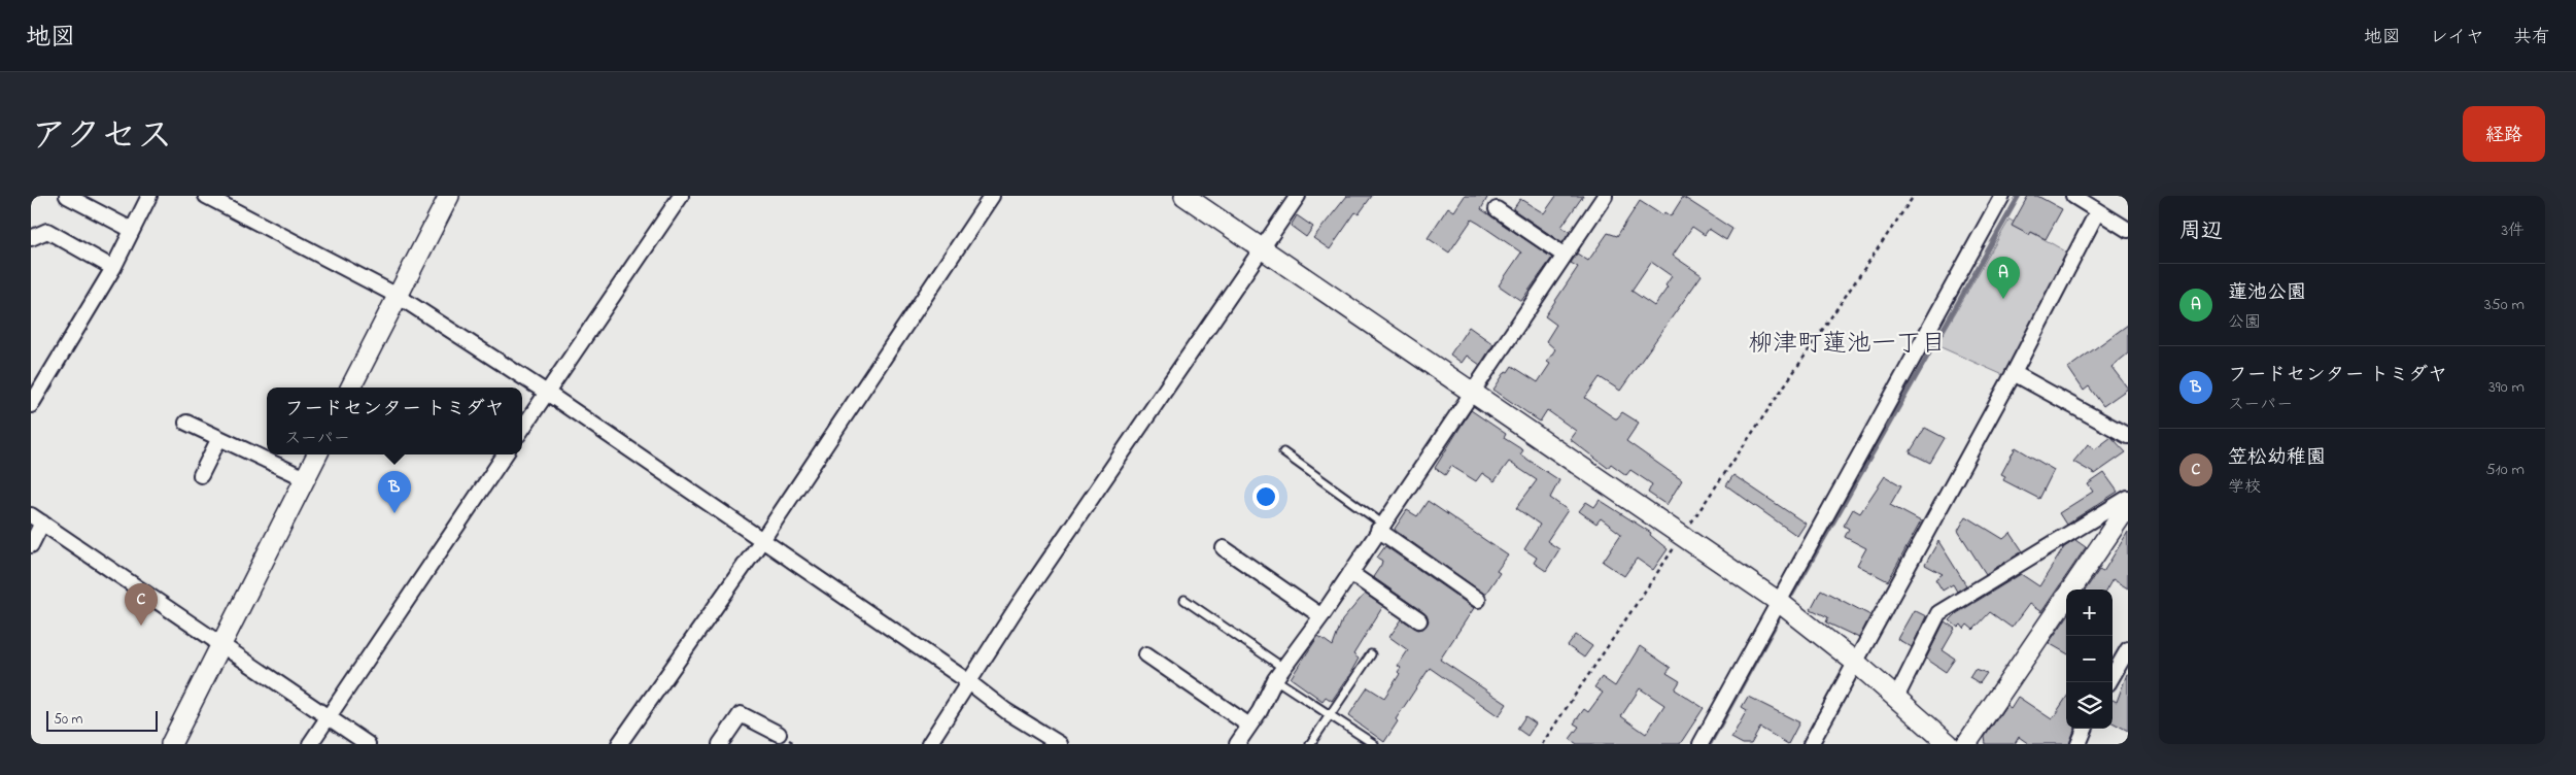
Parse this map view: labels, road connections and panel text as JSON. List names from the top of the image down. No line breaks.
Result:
{"districts":["柳津町蓮池一丁目"],"scale_bar":"50 m","page":{"header":"地図","nav":["地図","レイヤ","共有"],"title":"アクセス","buttons":"経路","heading":["周辺","3件"],"pins":["A","B","C"],"list":[{"mark":"A","name":"蓮池公園","note":"公園","value":"350 m"},{"mark":"B","name":"フードセンター トミダヤ","note":"スーパー","value":"390 m"},{"mark":"C","name":"笠松幼稚園","note":"学校","value":"510 m"}],"popup":["フードセンター トミダヤ","スーパー"],"map_buttons":["+","−"],"scale":"50 m"}}
